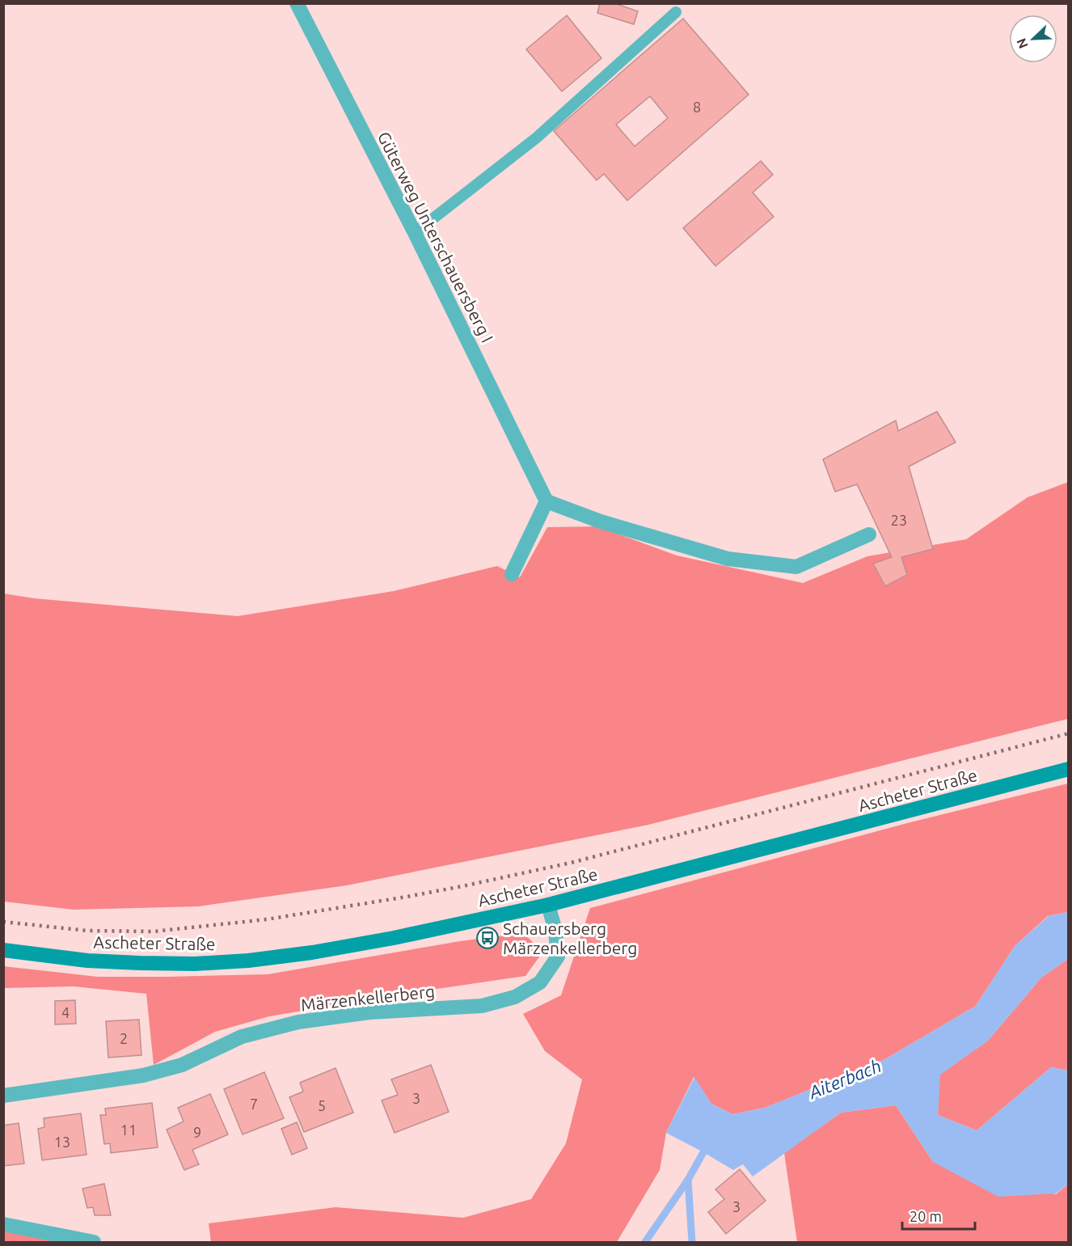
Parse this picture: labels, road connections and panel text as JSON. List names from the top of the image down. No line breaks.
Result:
{"streets":{"main road":["Ascheter Straße"],"street":["Güterweg Unterschauersberg I","Märzenkellerberg"]},"crossings":[["Ascheter Straße","Märzenkellerberg"]],"water":["Aiterbach"],"places":{"bus stop":["Schauersberg Märzenkellerberg"]},"house_numbers":["8","23","4","2","3","7","5","11","9","13","3"],"scale_bar":"20 m","north":"bottom left"}
